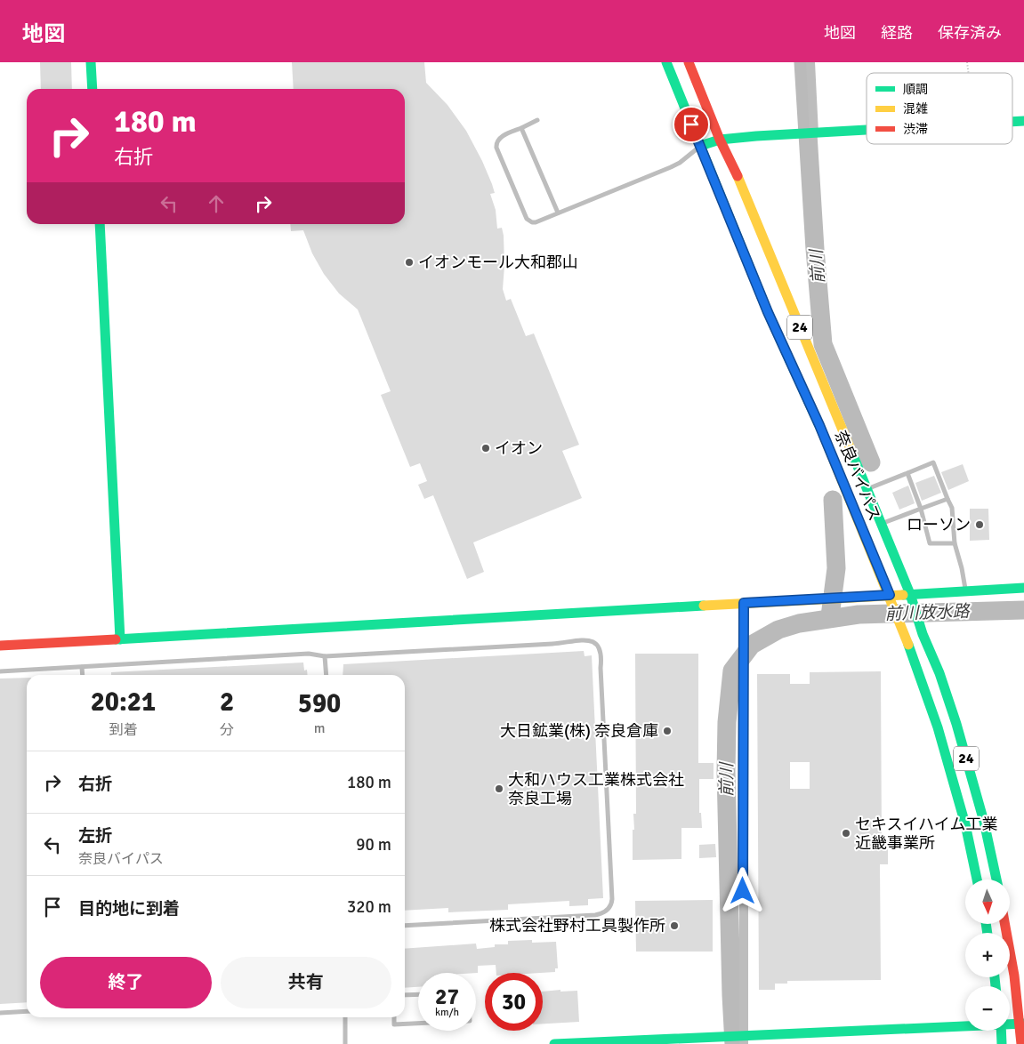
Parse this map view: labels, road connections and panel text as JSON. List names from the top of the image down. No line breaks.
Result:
{"streets":{"main road":["24","奈良バイパス"]},"water":["前川","前川放水路"],"places":["イオンモール大和郡山","イオン","ローソン","大日鉱業(株) 奈良倉庫","大和ハウス工業株式会社 奈良工場","セキスイハイム工業 近畿事業所","株式会社野村工具製作所"],"legend":["順調","混雑","渋滞"],"north":"bottom","page":{"header":"地図","nav":["地図","経路","保存済み"],"turn":["180 m","右折"],"eta":["20:21","到着","2","分","590","m"],"list":[{"name":"右折","value":"180 m"},{"name":"左折","note":"奈良バイパス","value":"90 m"},{"name":"目的地に到着","value":"320 m"}],"map_buttons":["+","−"],"buttons":["終了","共有"],"speed":"27 km/h","limit":"30"}}
